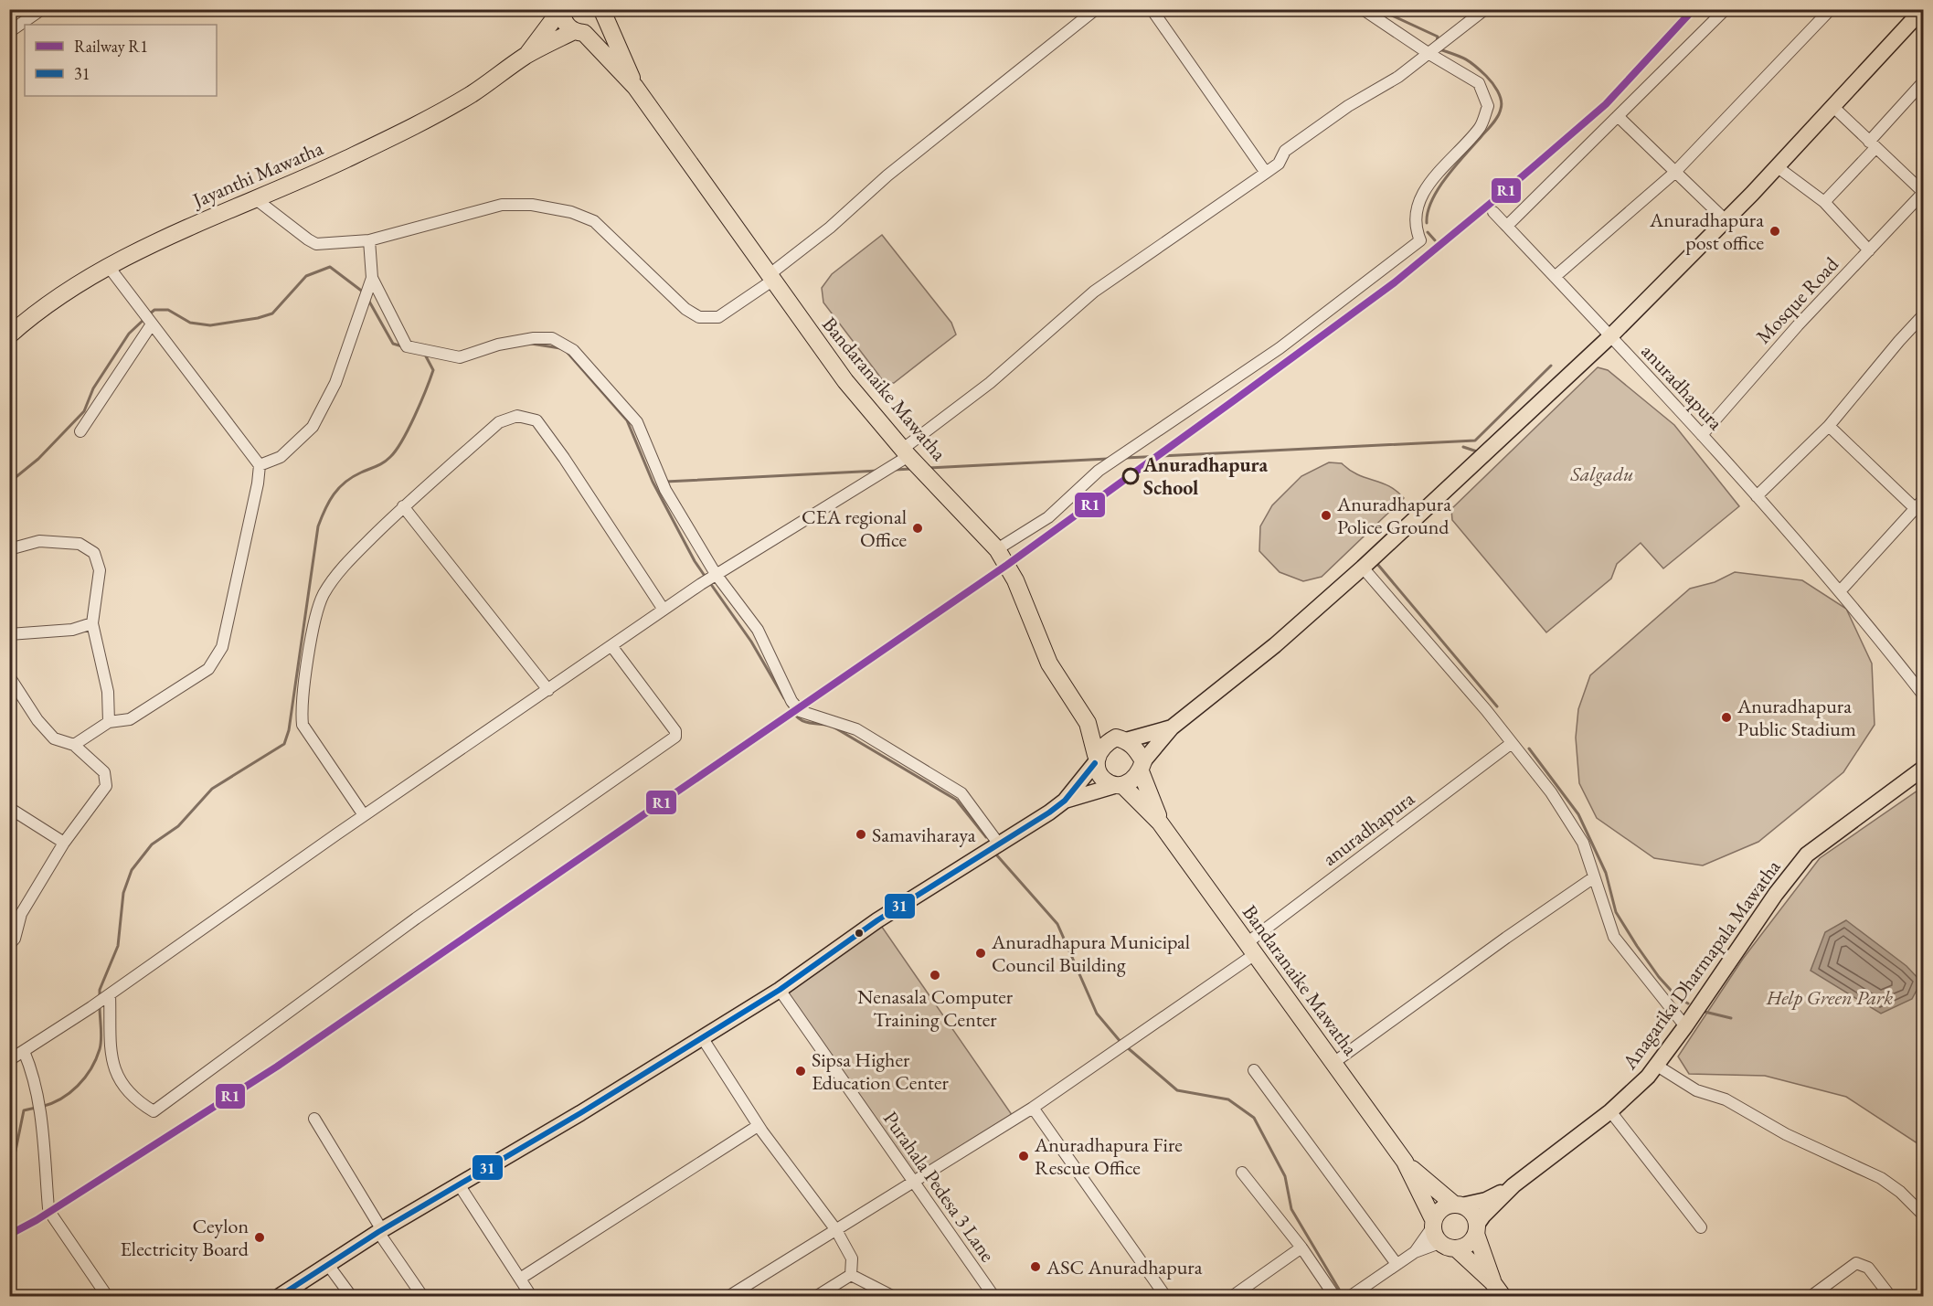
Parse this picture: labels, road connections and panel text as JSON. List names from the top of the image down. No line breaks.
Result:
{"streets":{"highway":["Jayanthi Mawatha","Bandaranaike Mawatha"],"main road":["Anagarika Dharmapala Mawatha"],"street":["Mosque Road","anuradhapura","Purahala Pedesa 3 Lane"]},"crossings":[["Jayanthi Mawatha","Bandaranaike Mawatha"],["Mosque Road","anuradhapura"],["anuradhapura","Bandaranaike Mawatha"],["anuradhapura","Purahala Pedesa 3 Lane"],["Bandaranaike Mawatha","Anagarika Dharmapala Mawatha"]],"parks":["Salgadu","Help Green Park"],"places":["Anuradhapura post office","Anuradhapura School","Anuradhapura Police Ground","CEA regional Office","Anuradhapura Public Stadium","Samaviharaya","Anuradhapura Municipal Council Building","Nenasala Computer Training Center","Sipsa Higher Education Center","Anuradhapura Fire Rescue Office","Ceylon Electricity Board","ASC Anuradhapura"],"lines":["rail line R1","transit line 31"],"legend":["Railway R1","31"]}
